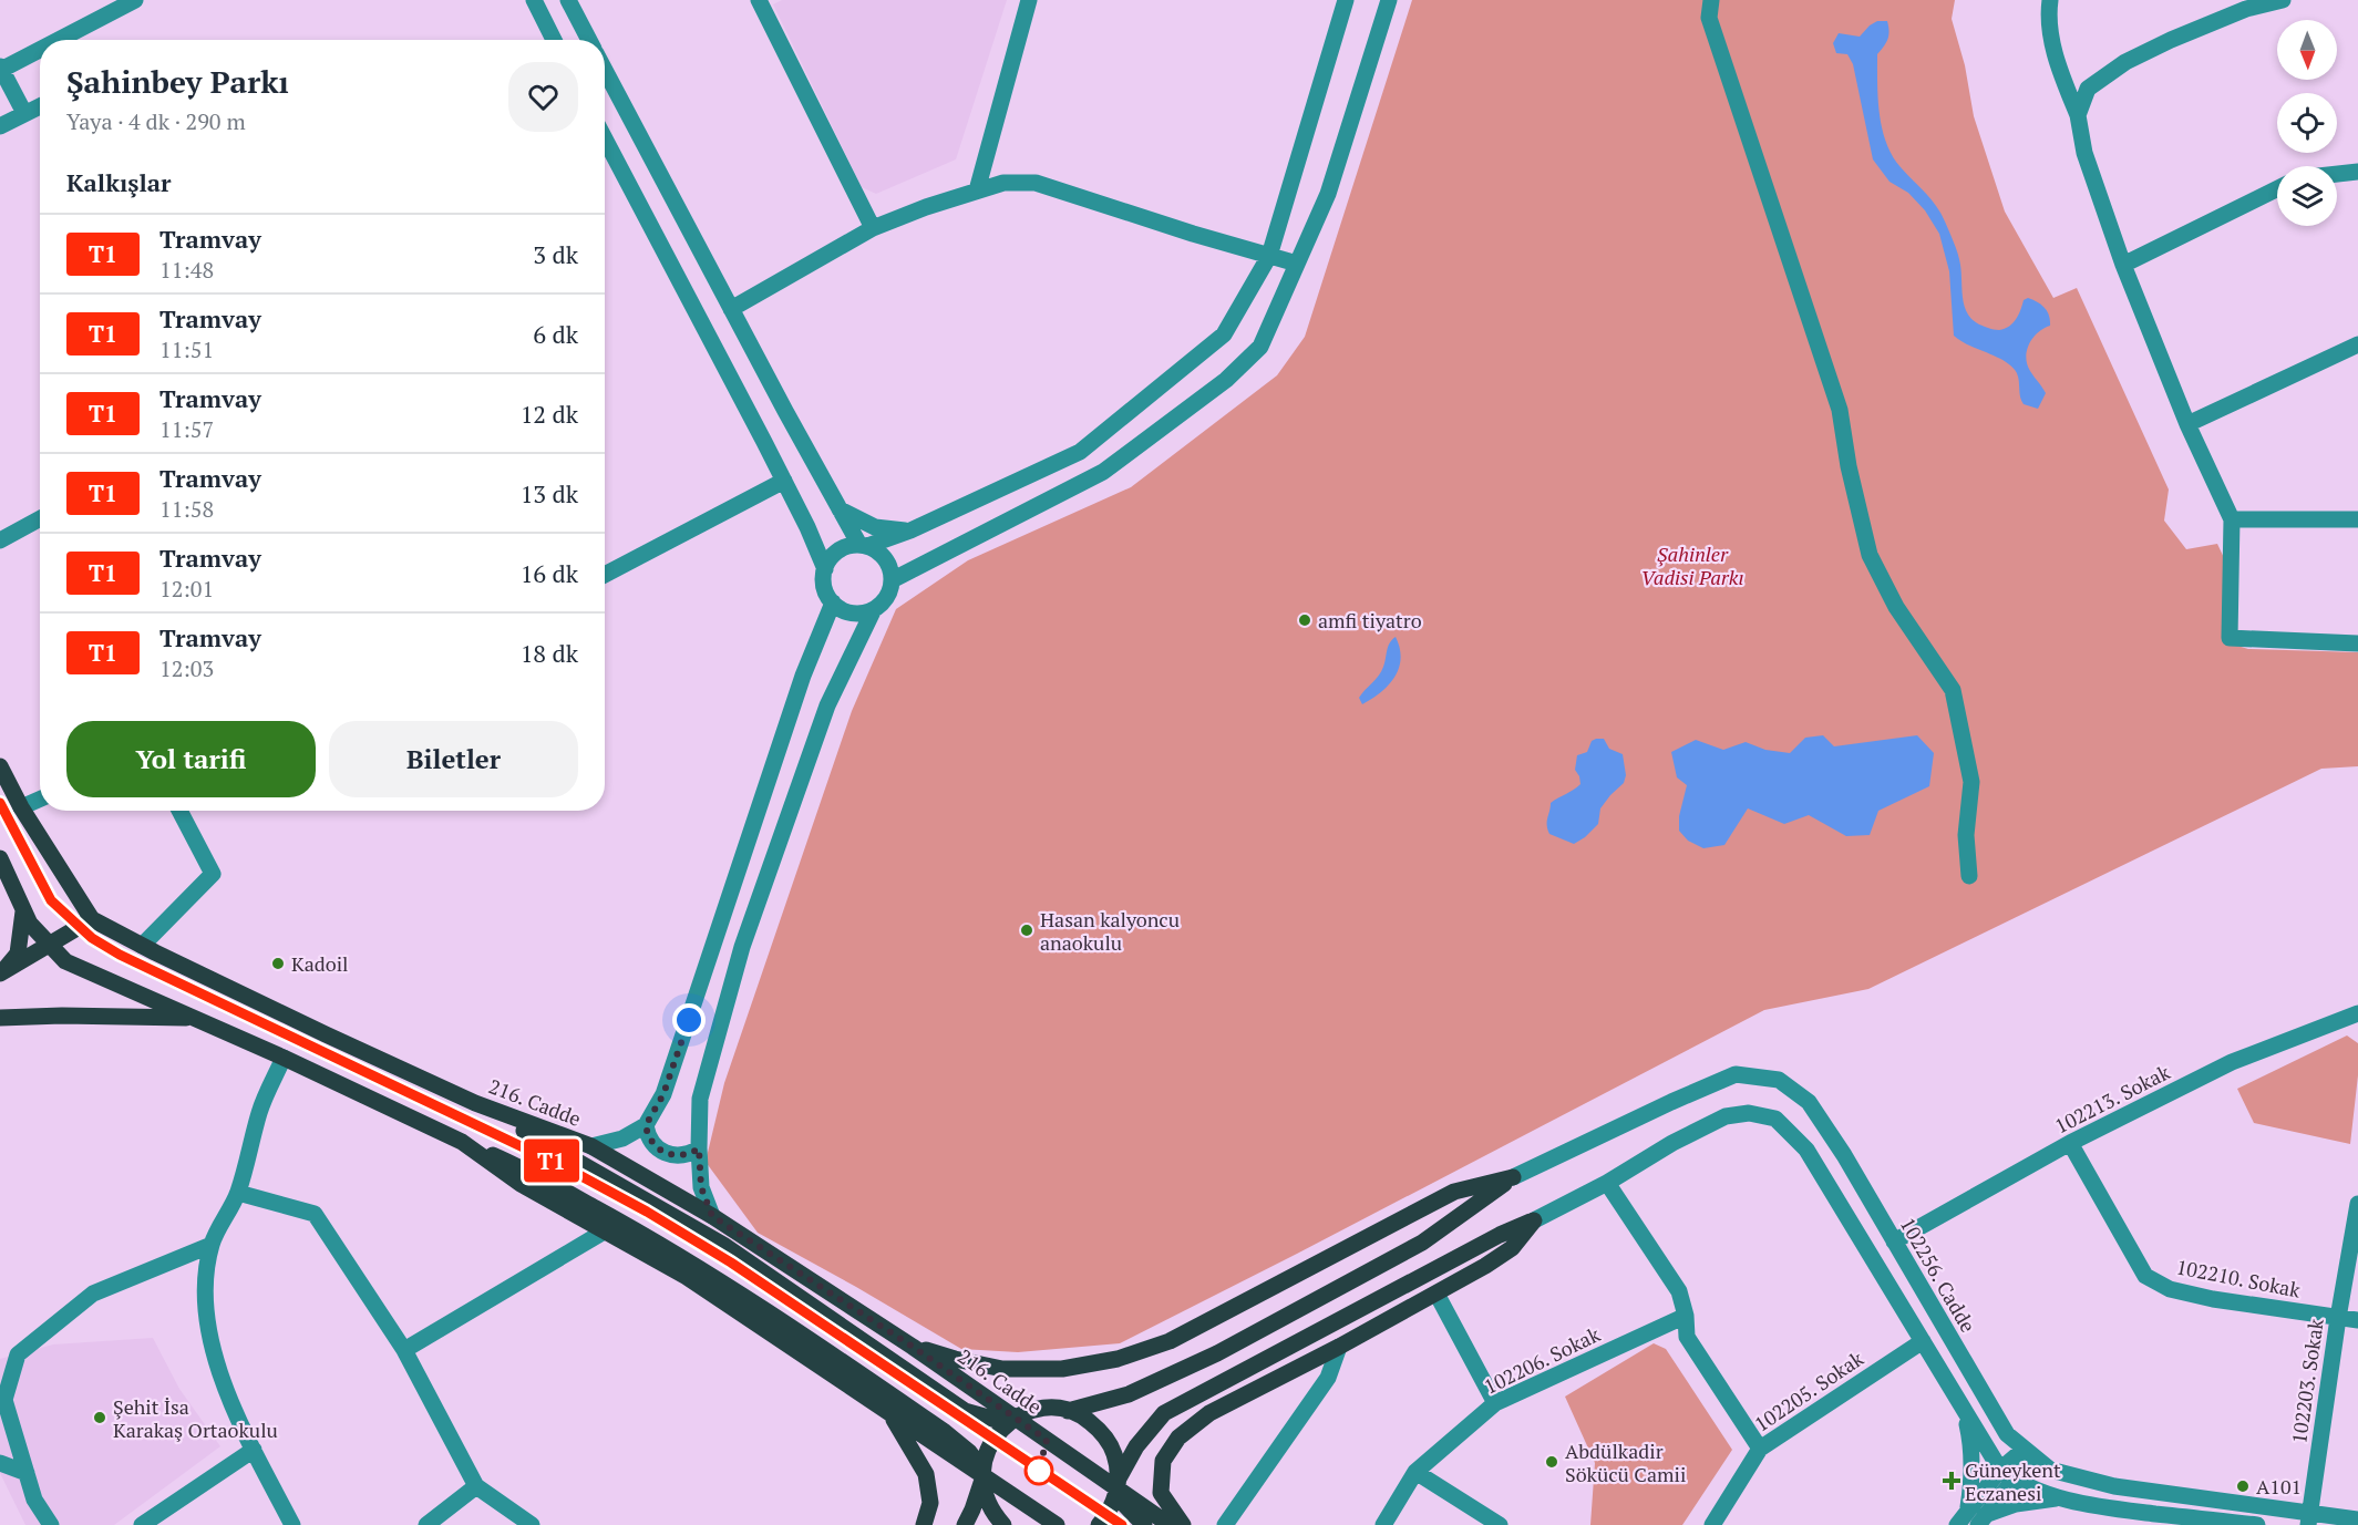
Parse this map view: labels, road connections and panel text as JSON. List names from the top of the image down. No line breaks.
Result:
{"streets":{"main road":["216. Cadde"],"street":["102213. Sokak","102256. Cadde","102210. Sokak","102206. Sokak","102203. Sokak","102205. Sokak"]},"crossings":[["102213. Sokak","102256. Cadde"],["102213. Sokak","102210. Sokak"],["102256. Cadde","102203. Sokak"],["102210. Sokak","102203. Sokak"]],"parks":["Şahinler Vadisi Parkı"],"places":{"other":["amfi tiyatro","Hasan kalyoncu anaokulu","Kadoil","Şehit İsa Karakaş Ortaokulu","Abdülkadir Sökücü Camii","A101"],"health":["Güneykent Eczanesi"]},"lines":["tram line T1"],"north":"bottom","page":{"on_map":"T1","heading":[["Şahinbey Parkı","Yaya · 4 dk · 290 m"],"Kalkışlar"],"list":[{"mark":"T1","name":"Tramvay","note":"11:48","value":"3 dk"},{"mark":"T1","name":"Tramvay","note":"11:51","value":"6 dk"},{"mark":"T1","name":"Tramvay","note":"11:57","value":"12 dk"},{"mark":"T1","name":"Tramvay","note":"11:58","value":"13 dk"},{"mark":"T1","name":"Tramvay","note":"12:01","value":"16 dk"},{"mark":"T1","name":"Tramvay","note":"12:03","value":"18 dk"}],"buttons":["Yol tarifi","Biletler"]}}
